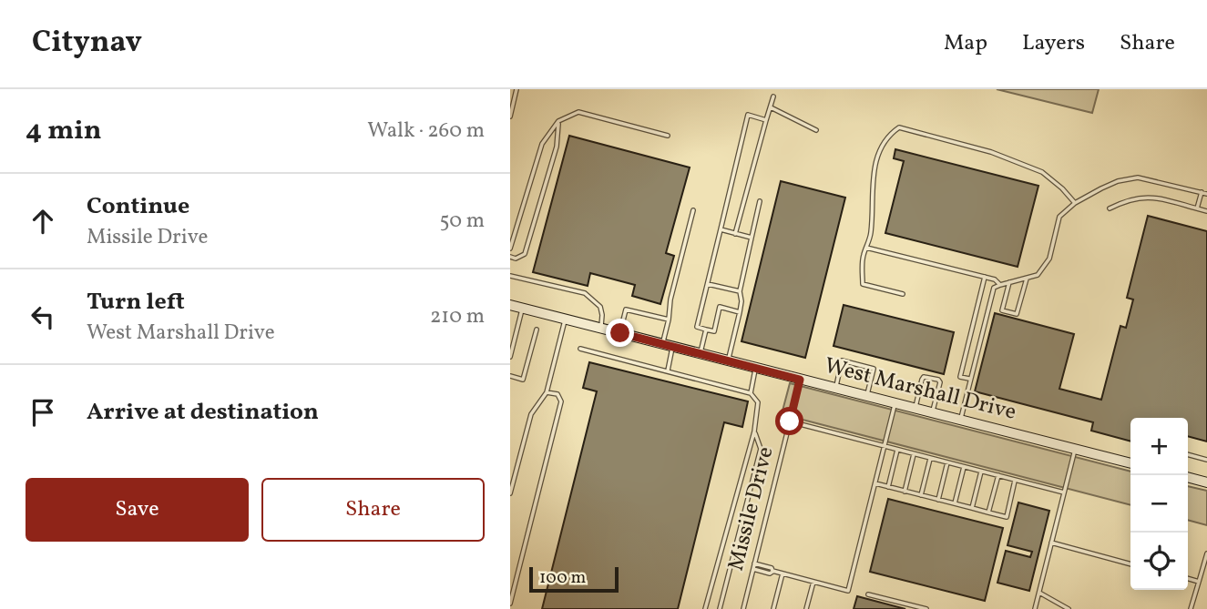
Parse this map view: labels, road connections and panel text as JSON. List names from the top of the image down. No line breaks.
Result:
{"streets":{"main road":["West Marshall Drive"],"lane":["Missile Drive"]},"crossings":[["West Marshall Drive","Missile Drive"]],"scale_bar":"100 m","page":{"header":"Citynav","nav":["Map","Layers","Share"],"heading":["4 min","Walk · 260 m"],"list":[["Continue","Missile Drive","50 m"],["Turn left","West Marshall Drive","210 m"],"Arrive at destination"],"map_buttons":["+","−"],"buttons":["Save","Share"],"scale":"100 m"}}
